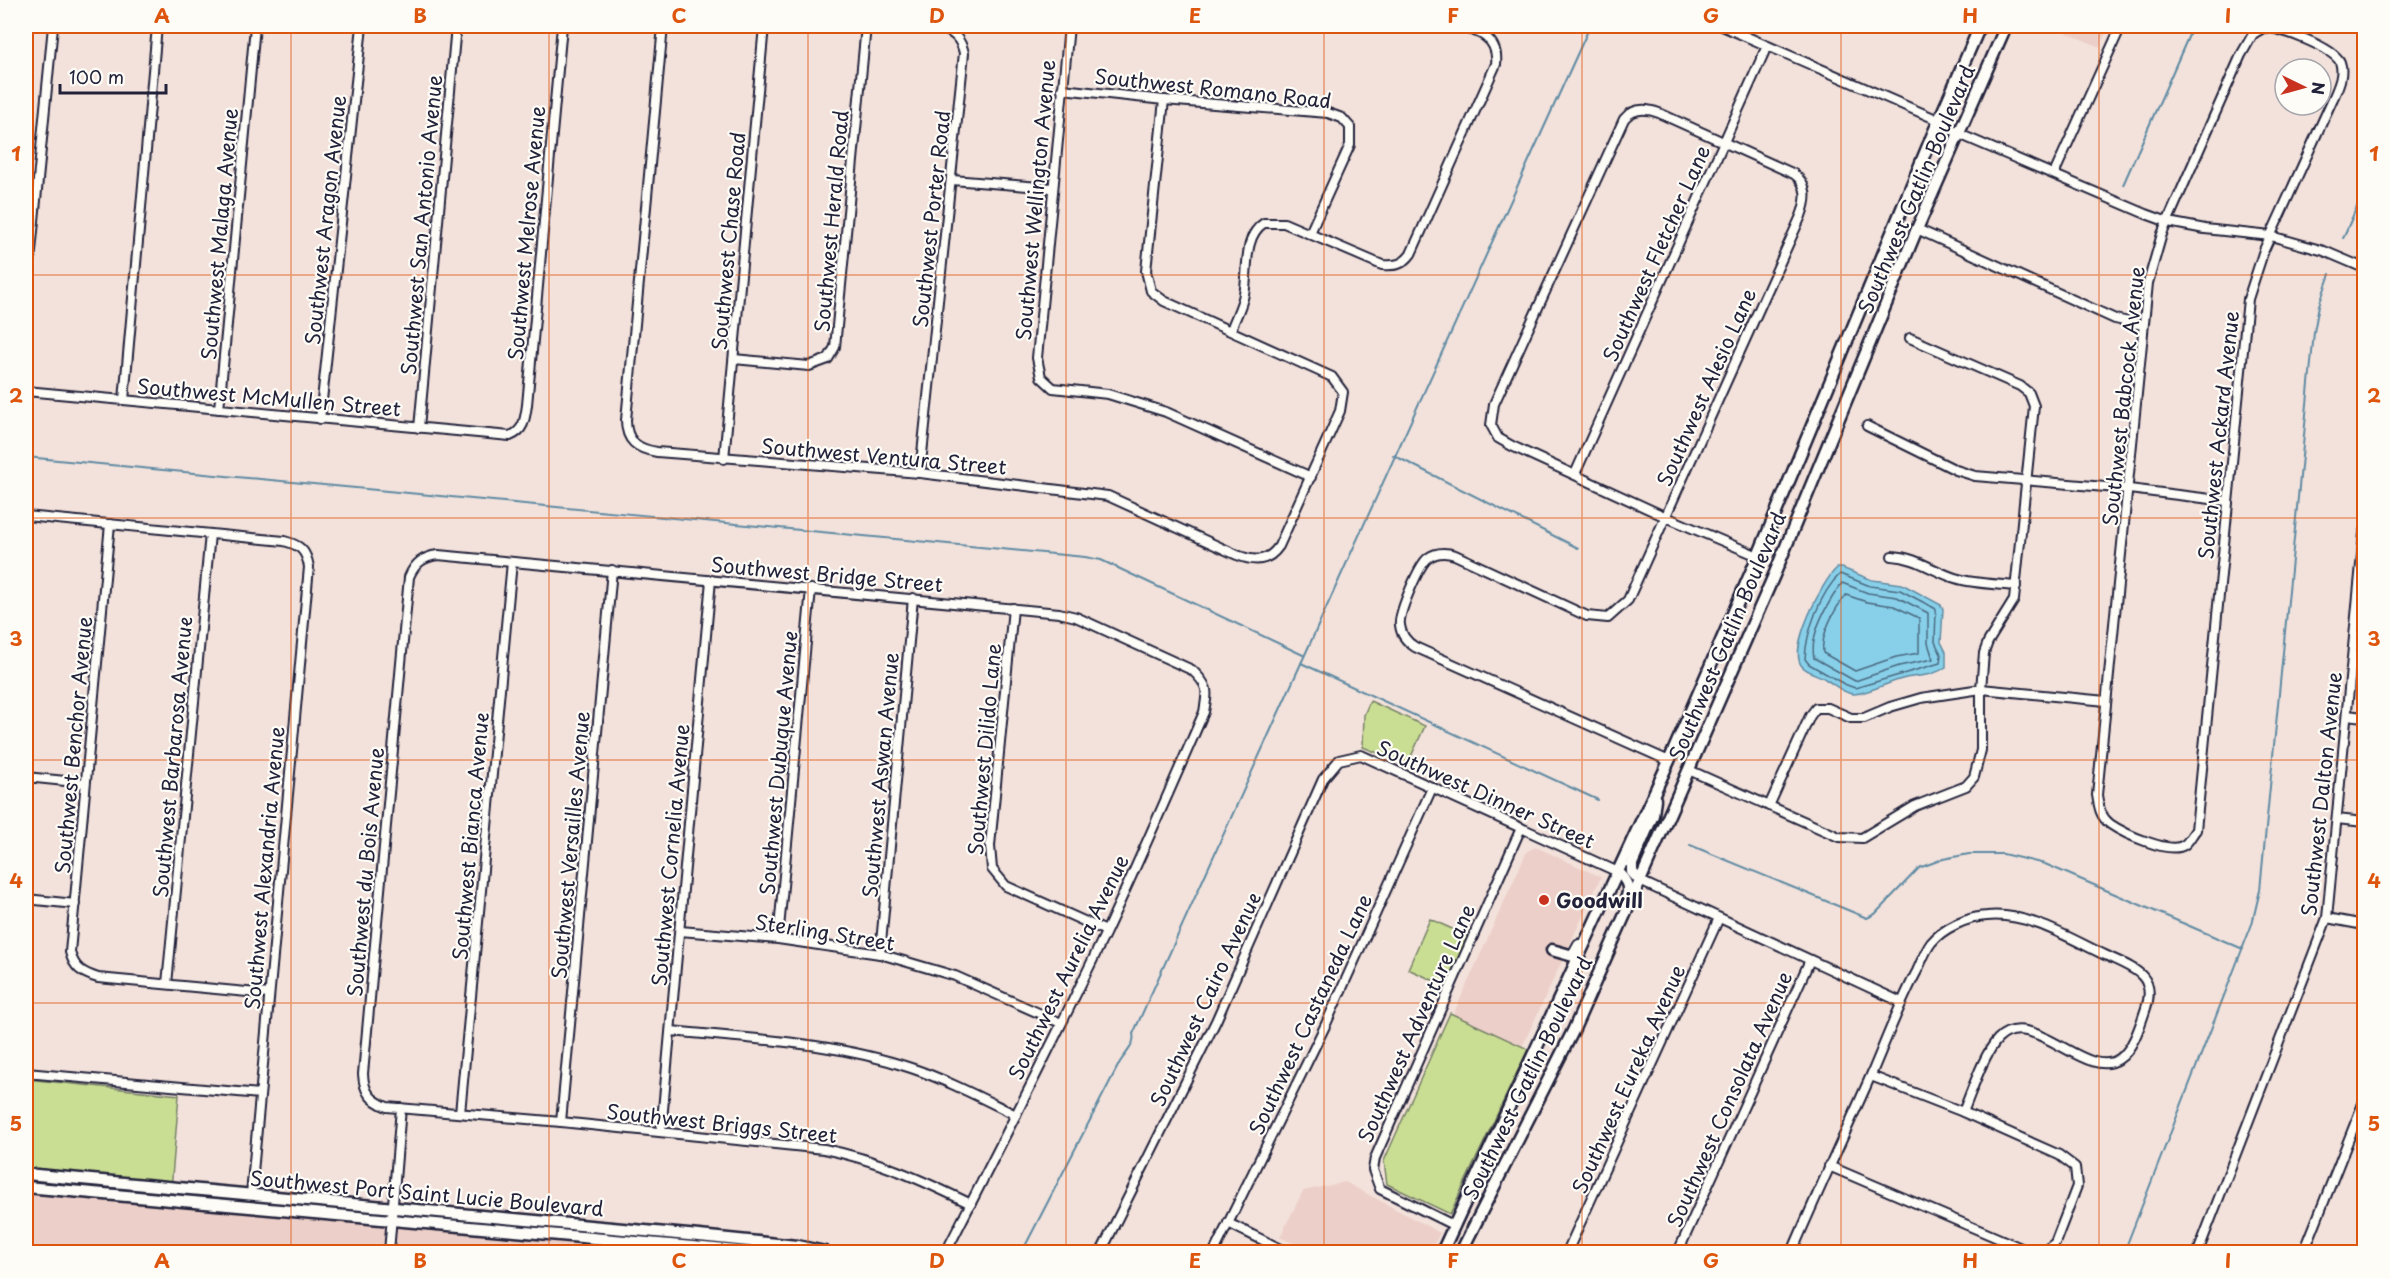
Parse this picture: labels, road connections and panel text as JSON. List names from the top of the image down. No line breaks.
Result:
{"streets":{"main road":["Southwest Gatlin Boulevard","Southwest Port Saint Lucie Boulevard"],"street":["Southwest Romano Road","Southwest Wellington Avenue","Southwest Porter Road","Southwest Aragon Avenue","Southwest Herald Road","Southwest San Antonio Avenue","Southwest Melrose Avenue","Southwest Malaga Avenue","Southwest Chase Road","Southwest Fletcher Lane","Southwest Alesio Lane","Southwest Babcock Avenue","Southwest McMullen Street","Southwest Ackard Avenue","Southwest Ventura Street","Southwest Bridge Street","Southwest Benchor Avenue","Southwest Dilido Lane","Southwest Barbarosa Avenue","Southwest Dubuque Avenue","Southwest Aswan Avenue","Southwest Dinner Street","Southwest Dalton Avenue","Southwest Bianca Avenue","Southwest Versailles Avenue","Southwest Cornelia Avenue","Southwest Alexandria Avenue","Southwest du Bois Avenue","Sterling Street","Southwest Aurelia Avenue","Southwest Cairo Avenue","Southwest Castaneda Lane","Southwest Adventure Lane","Southwest Eureka Avenue","Southwest Consolata Avenue","Southwest Briggs Street"]},"crossings":[["Southwest Romano Road","Southwest Wellington Avenue"],["Southwest Gatlin Boulevard","Southwest Alesio Lane"],["Southwest Gatlin Boulevard","Southwest Dinner Street"],["Southwest Gatlin Boulevard","Southwest Adventure Lane"],["Southwest Wellington Avenue","Southwest Ventura Street"],["Southwest Porter Road","Southwest Ventura Street"],["Southwest Aragon Avenue","Southwest McMullen Street"],["Southwest Herald Road","Southwest Chase Road"],["Southwest San Antonio Avenue","Southwest McMullen Street"],["Southwest Melrose Avenue","Southwest McMullen Street"],["Southwest Malaga Avenue","Southwest McMullen Street"],["Southwest Chase Road","Southwest Ventura Street"],["Southwest Fletcher Lane","Southwest Alesio Lane"],["Southwest Babcock Avenue","Southwest Ackard Avenue"],["Southwest Bridge Street","Southwest Dilido Lane"],["Southwest Bridge Street","Southwest Dubuque Avenue"],["Southwest Bridge Street","Southwest Aswan Avenue"],["Southwest Bridge Street","Southwest Bianca Avenue"],["Southwest Bridge Street","Southwest Versailles Avenue"],["Southwest Bridge Street","Southwest Cornelia Avenue"],["Southwest Bridge Street","Southwest du Bois Avenue"],["Southwest Bridge Street","Southwest Aurelia Avenue"],["Southwest Benchor Avenue","Southwest Barbarosa Avenue"],["Southwest Dilido Lane","Southwest Aurelia Avenue"],["Southwest Barbarosa Avenue","Southwest Alexandria Avenue"],["Southwest Dubuque Avenue","Sterling Street"],["Southwest Aswan Avenue","Sterling Street"],["Southwest Dinner Street","Southwest Cairo Avenue"],["Southwest Dinner Street","Southwest Castaneda Lane"],["Southwest Dinner Street","Southwest Adventure Lane"],["Southwest Bianca Avenue","Southwest du Bois Avenue"],["Southwest Bianca Avenue","Southwest Briggs Street"],["Southwest Versailles Avenue","Southwest Briggs Street"],["Southwest Cornelia Avenue","Sterling Street"],["Southwest Cornelia Avenue","Southwest Briggs Street"],["Southwest Alexandria Avenue","Southwest Port Saint Lucie Boulevard"],["Southwest du Bois Avenue","Southwest Briggs Street"],["Sterling Street","Southwest Aurelia Avenue"],["Southwest Aurelia Avenue","Southwest Briggs Street"]],"places":["Goodwill"],"scale_bar":"100 m","north":"right","grid":{"columns":["A","B","C","D","E","F","G","H","I"],"rows":["1","2","3","4","5"]}}
